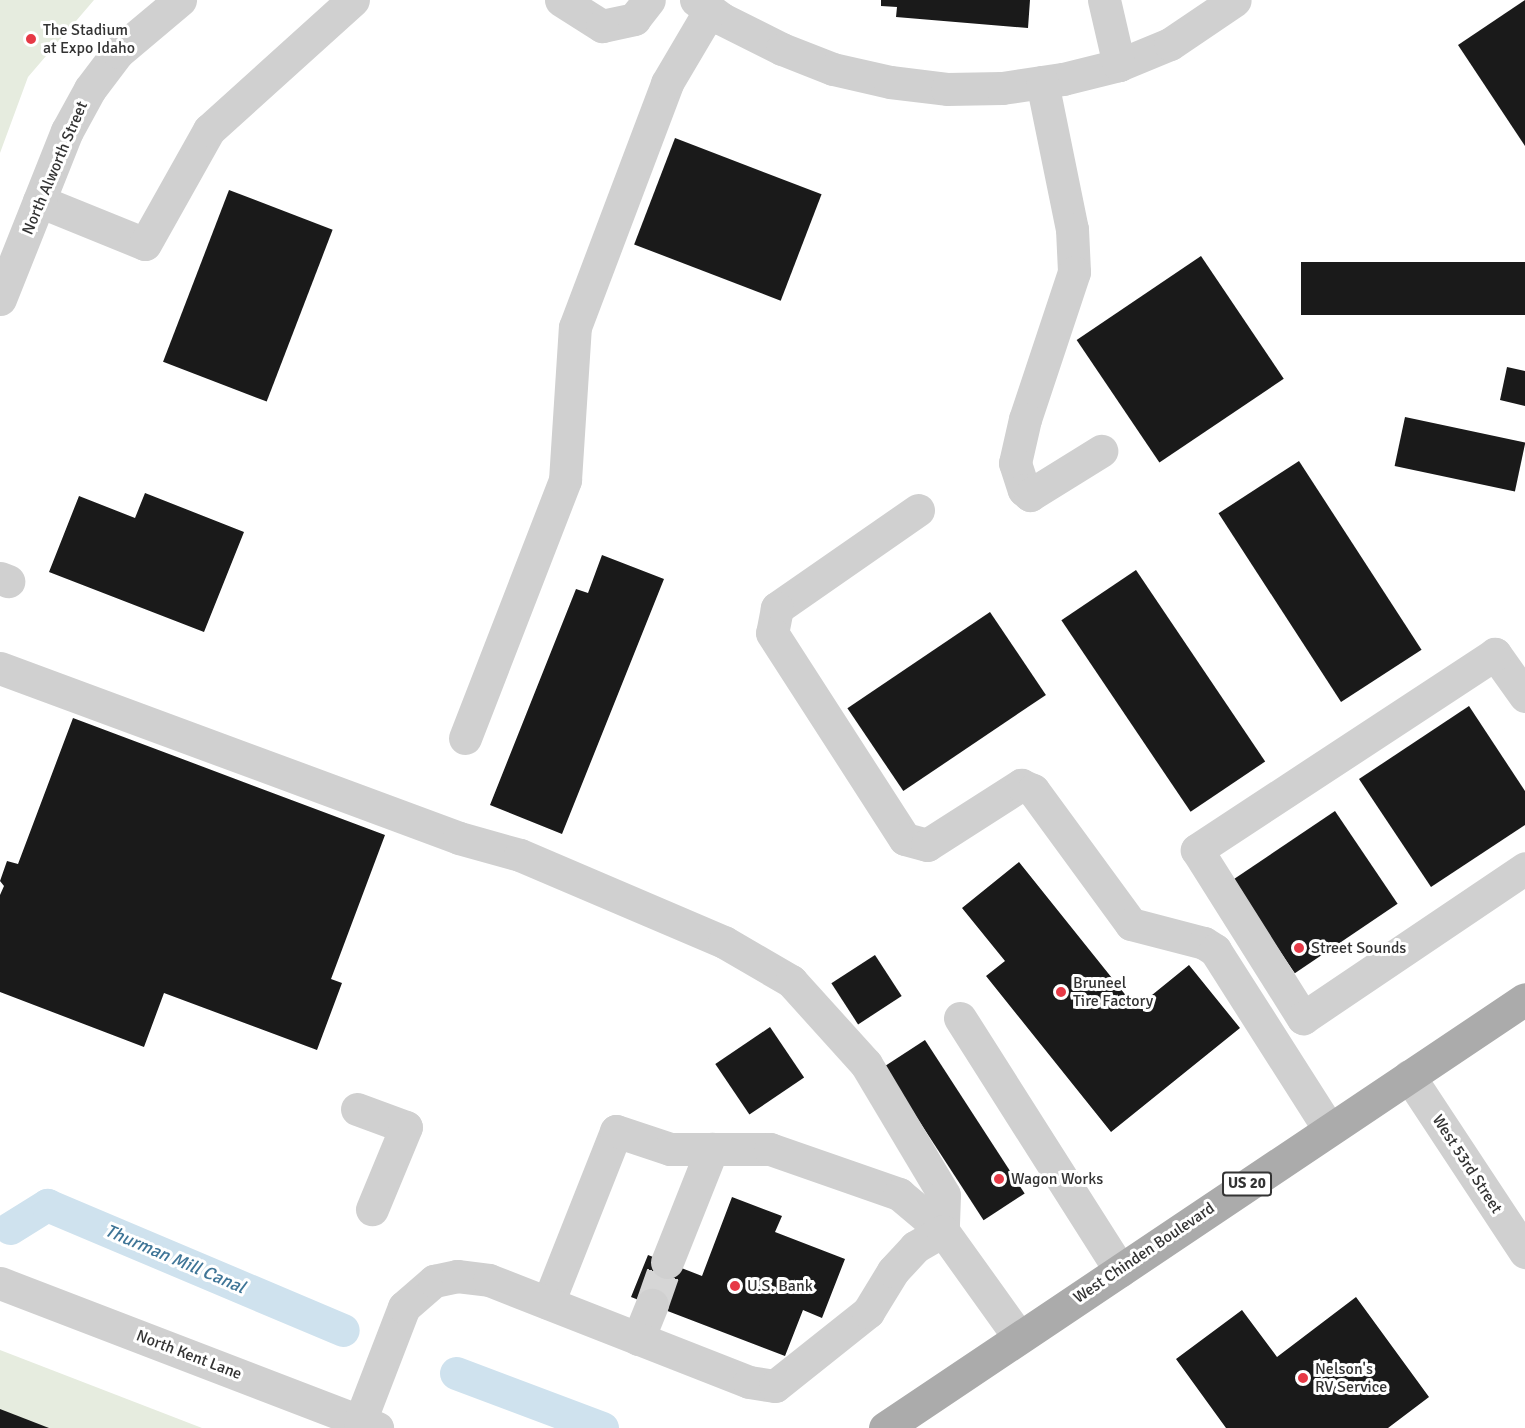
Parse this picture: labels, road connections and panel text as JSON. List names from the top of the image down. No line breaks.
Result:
{"streets":{"main road":["US 20","West Chinden Boulevard"],"street":["North Alworth Street","West 53rd Street","North Kent Lane"]},"crossings":[["West 53rd Street","West Chinden Boulevard"]],"water":["Thurman Mill Canal"],"places":["The Stadium at Expo Idaho","Street Sounds","Bruneel Tire Factory","Wagon Works","U.S. Bank","Nelson's RV Service"]}
